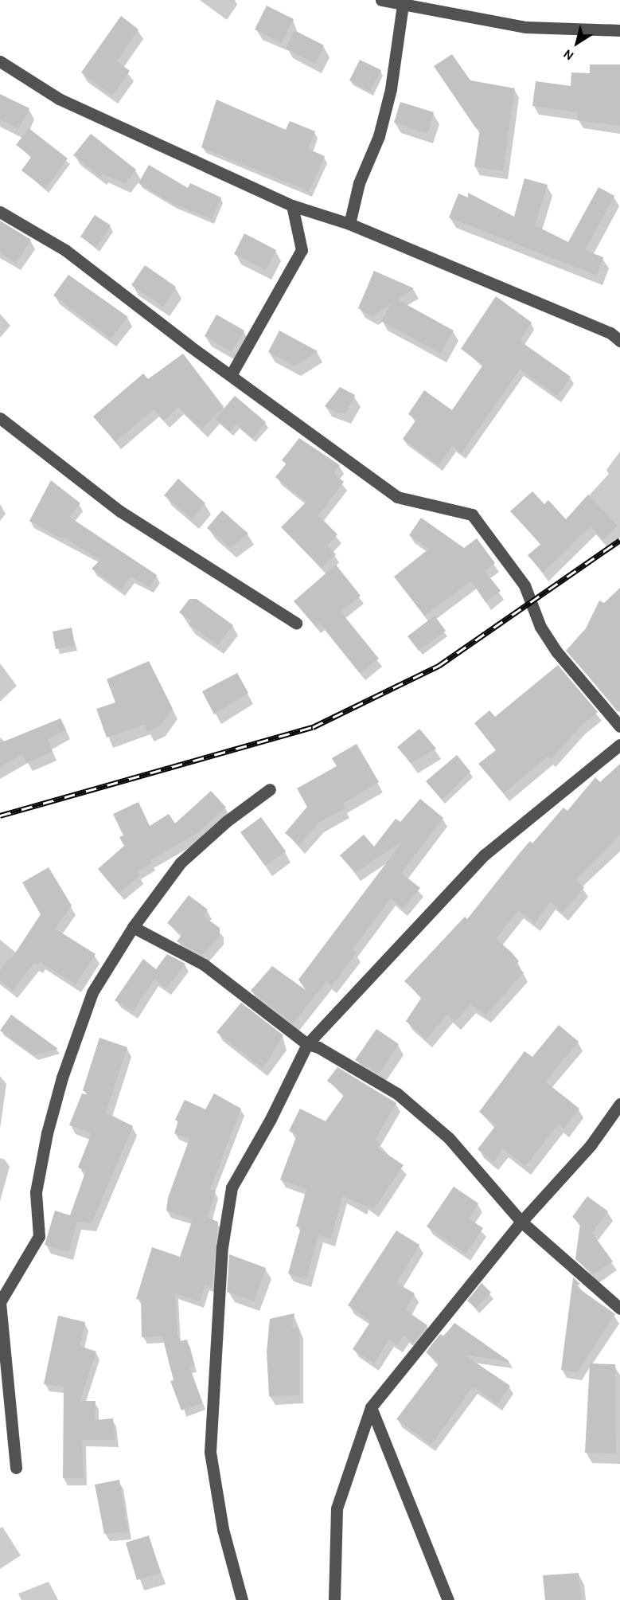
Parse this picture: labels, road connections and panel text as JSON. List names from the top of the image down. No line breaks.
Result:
{"north":"bottom left"}
